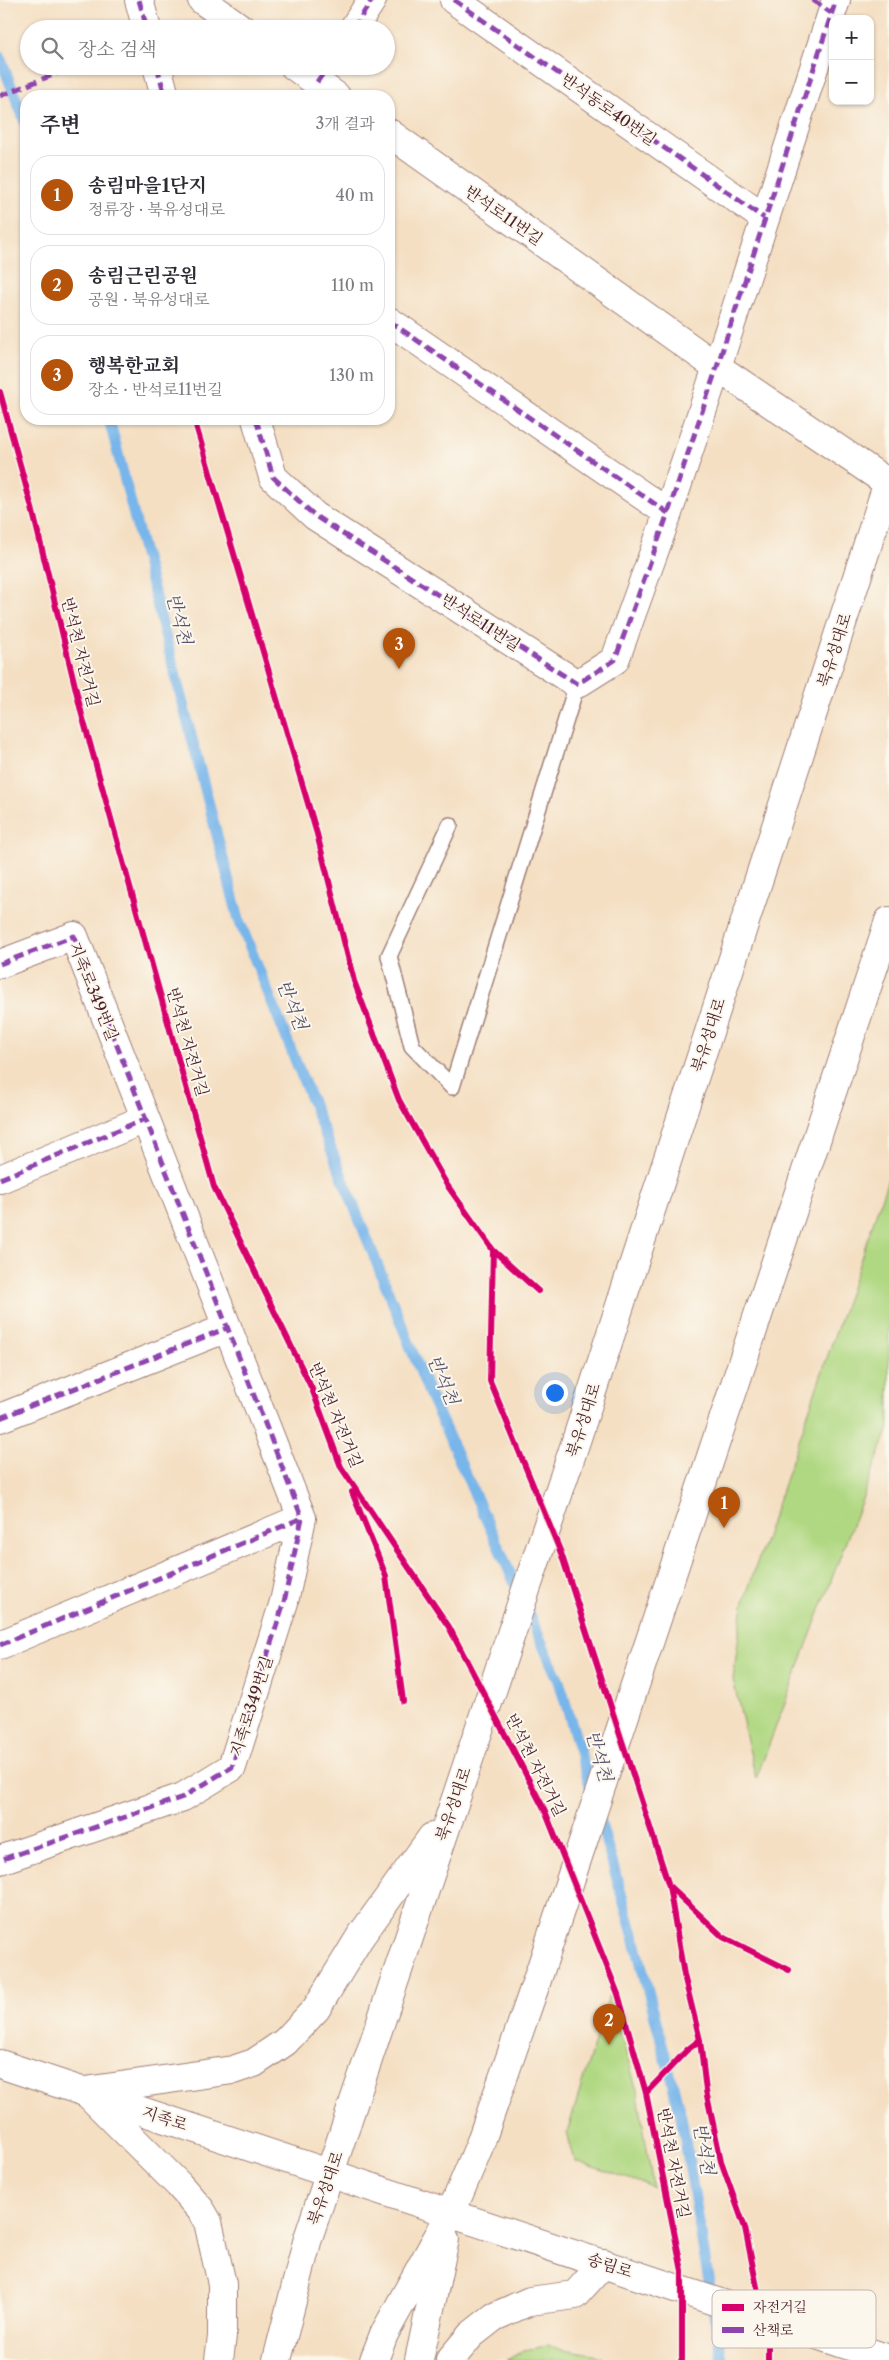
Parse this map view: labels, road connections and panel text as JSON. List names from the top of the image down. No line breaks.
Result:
{"streets":{"street":["반석동로40번길","반석로11번길","북유성대로","지족로349번길","지족로","송림로"],"cycle path":["반석천 자전거길"]},"crossings":[["반석로11번길","북유성대로"],["북유성대로","지족로"],["북유성대로","송림로"],["지족로","송림로"]],"water":["반석천"],"legend":["자전거길","산책로"],"page":{"map_buttons":["+","−"],"search":"장소 검색","heading":["주변","3개 결과"],"list":[{"mark":"1","name":"송림마을1단지","note":"정류장 · 북유성대로","value":"40 m"},{"mark":"2","name":"송림근린공원","note":"공원 · 북유성대로","value":"110 m"},{"mark":"3","name":"행복한교회","note":"장소 · 반석로11번길","value":"130 m"}],"pins":["3","1","2"]}}
